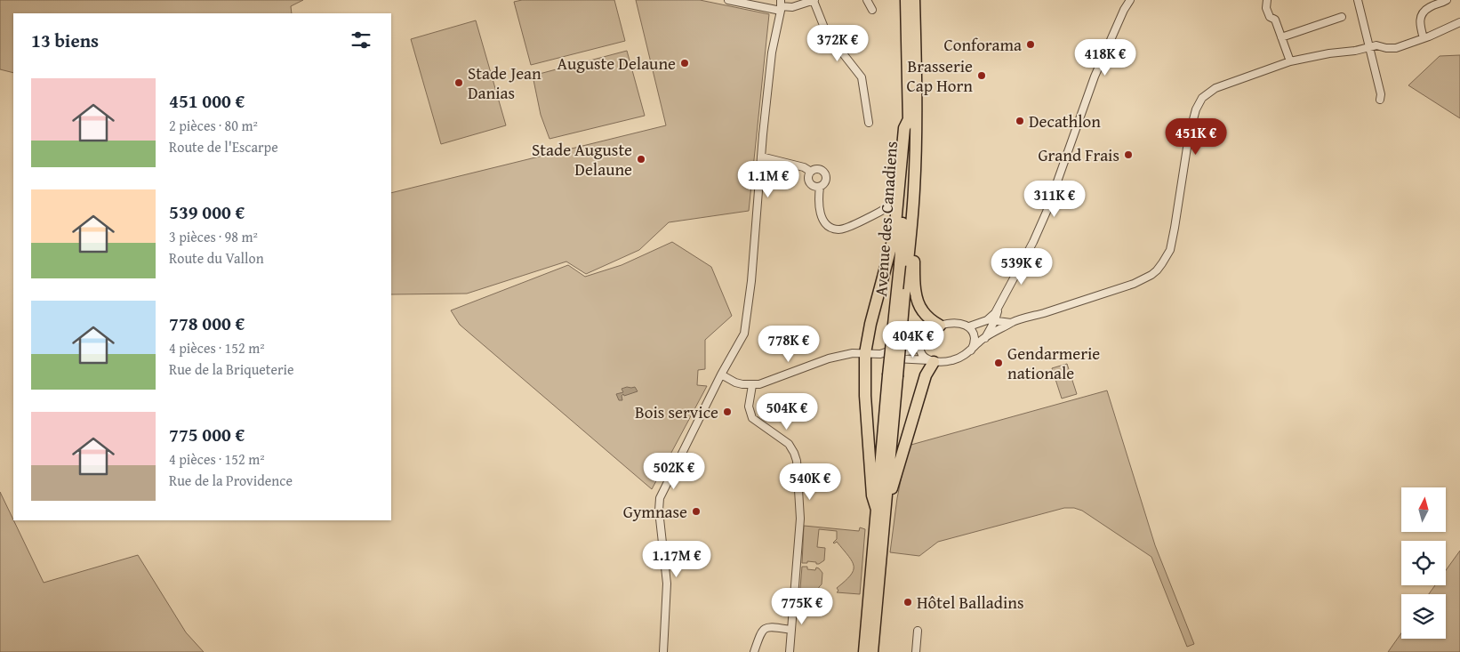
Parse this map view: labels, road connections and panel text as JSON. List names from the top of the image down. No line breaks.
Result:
{"streets":{"main road":["Avenue des Canadiens"]},"places":["Conforama","Auguste Delaune","Brasserie Cap Horn","Stade Jean Danias","Decathlon","Grand Frais","Stade Auguste Delaune","Gendarmerie nationale","Bois service","Gymnase","Hôtel Balladins"],"north":"top","page":{"heading":"13 biens","price":["372K €","418K €","451K €","1.1M €","311K €","539K €","404K €","778K €","504K €","502K €","540K €","1.17M €","775K €"],"list":[{"name":"451 000 €","note":"2 pièces · 80 m² · Route de l'Escarpe"},{"name":"539 000 €","note":"3 pièces · 98 m² · Route du Vallon"},{"name":"778 000 €","note":"4 pièces · 152 m² · Rue de la Briqueterie"},{"name":"775 000 €","note":"4 pièces · 152 m² · Rue de la Providence"}]}}
